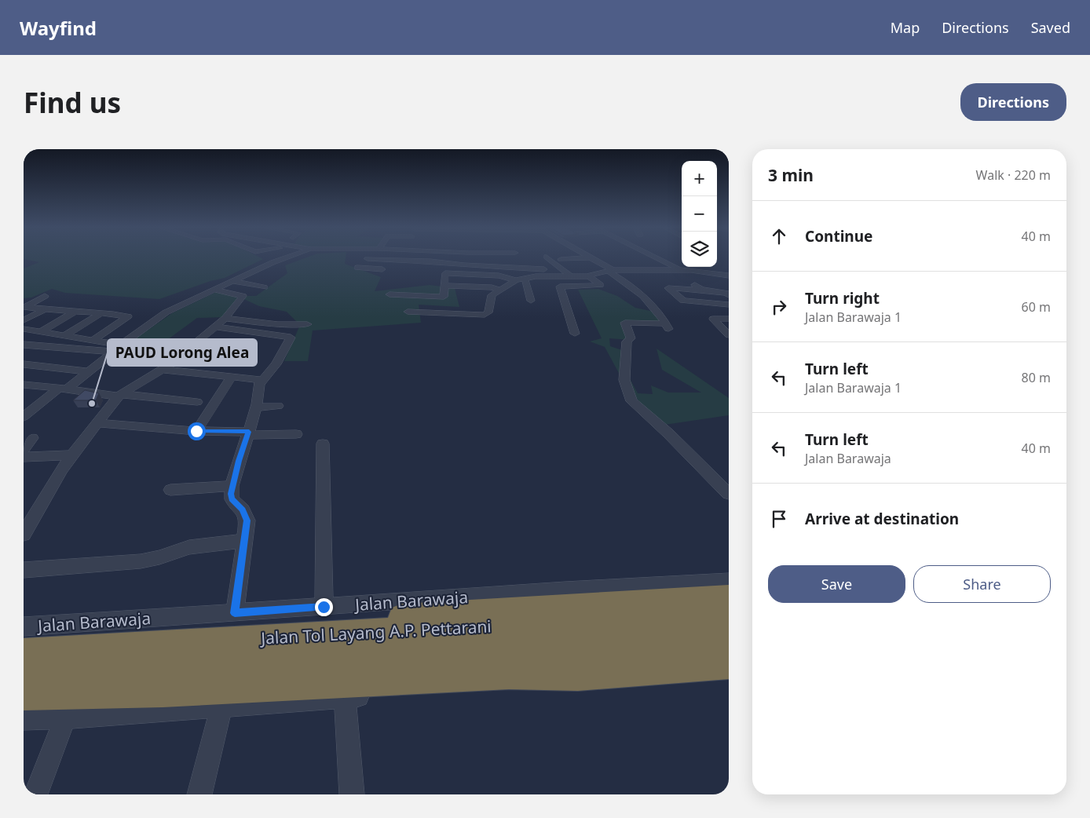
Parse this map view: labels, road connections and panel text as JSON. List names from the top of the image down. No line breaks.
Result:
{"streets":{"highway":["Jalan Tol Layang A.P. Pettarani"],"street":["Jalan Barawaja"]},"places":["PAUD Lorong Alea"],"page":{"header":"Wayfind","nav":["Map","Directions","Saved"],"buttons":["Directions",["Save","Share"]],"title":"Find us","heading":["3 min","Walk · 220 m"],"map_buttons":["+","−"],"list":[["Continue","40 m"],["Turn right","Jalan Barawaja 1","60 m"],["Turn left","Jalan Barawaja 1","80 m"],["Turn left","Jalan Barawaja","40 m"],"Arrive at destination"]}}
